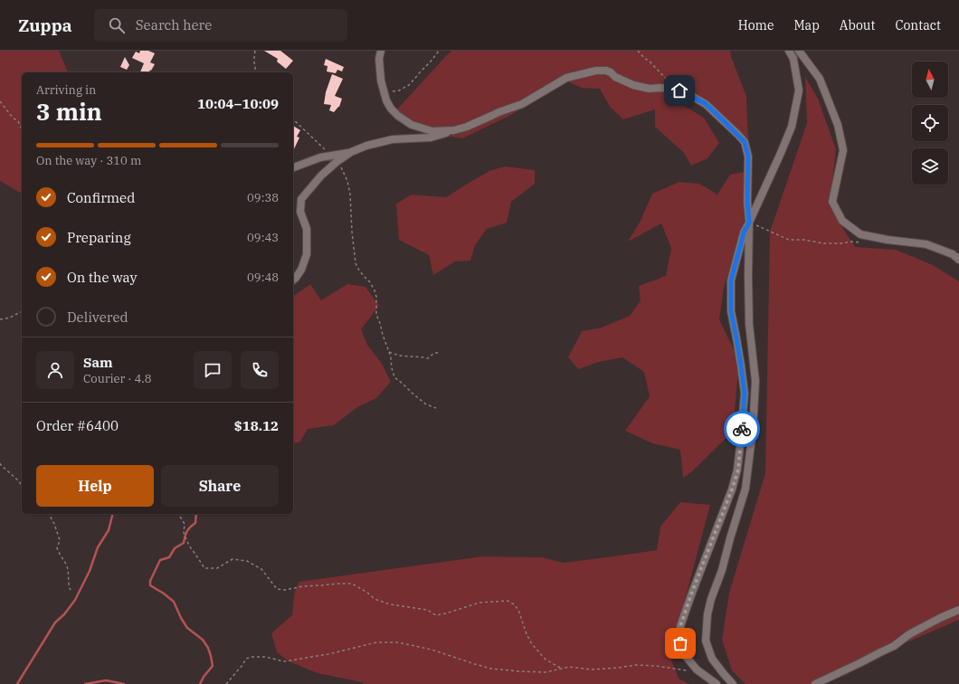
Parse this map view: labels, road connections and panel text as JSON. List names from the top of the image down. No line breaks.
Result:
{"north":"top","page":{"header":"Zuppa","search":"Search here","nav":["Home","Map","About","Contact"],"heading":["3 min","Arriving in","10:04–10:09"],"panel":["Sam","Courier · 4.8","Order #6400","$18.12"],"bar":"On the way · 310 m","list":[["Confirmed","09:38"],["Preparing","09:43"],["On the way","09:48"],"Delivered"],"buttons":["Help","Share"]}}
